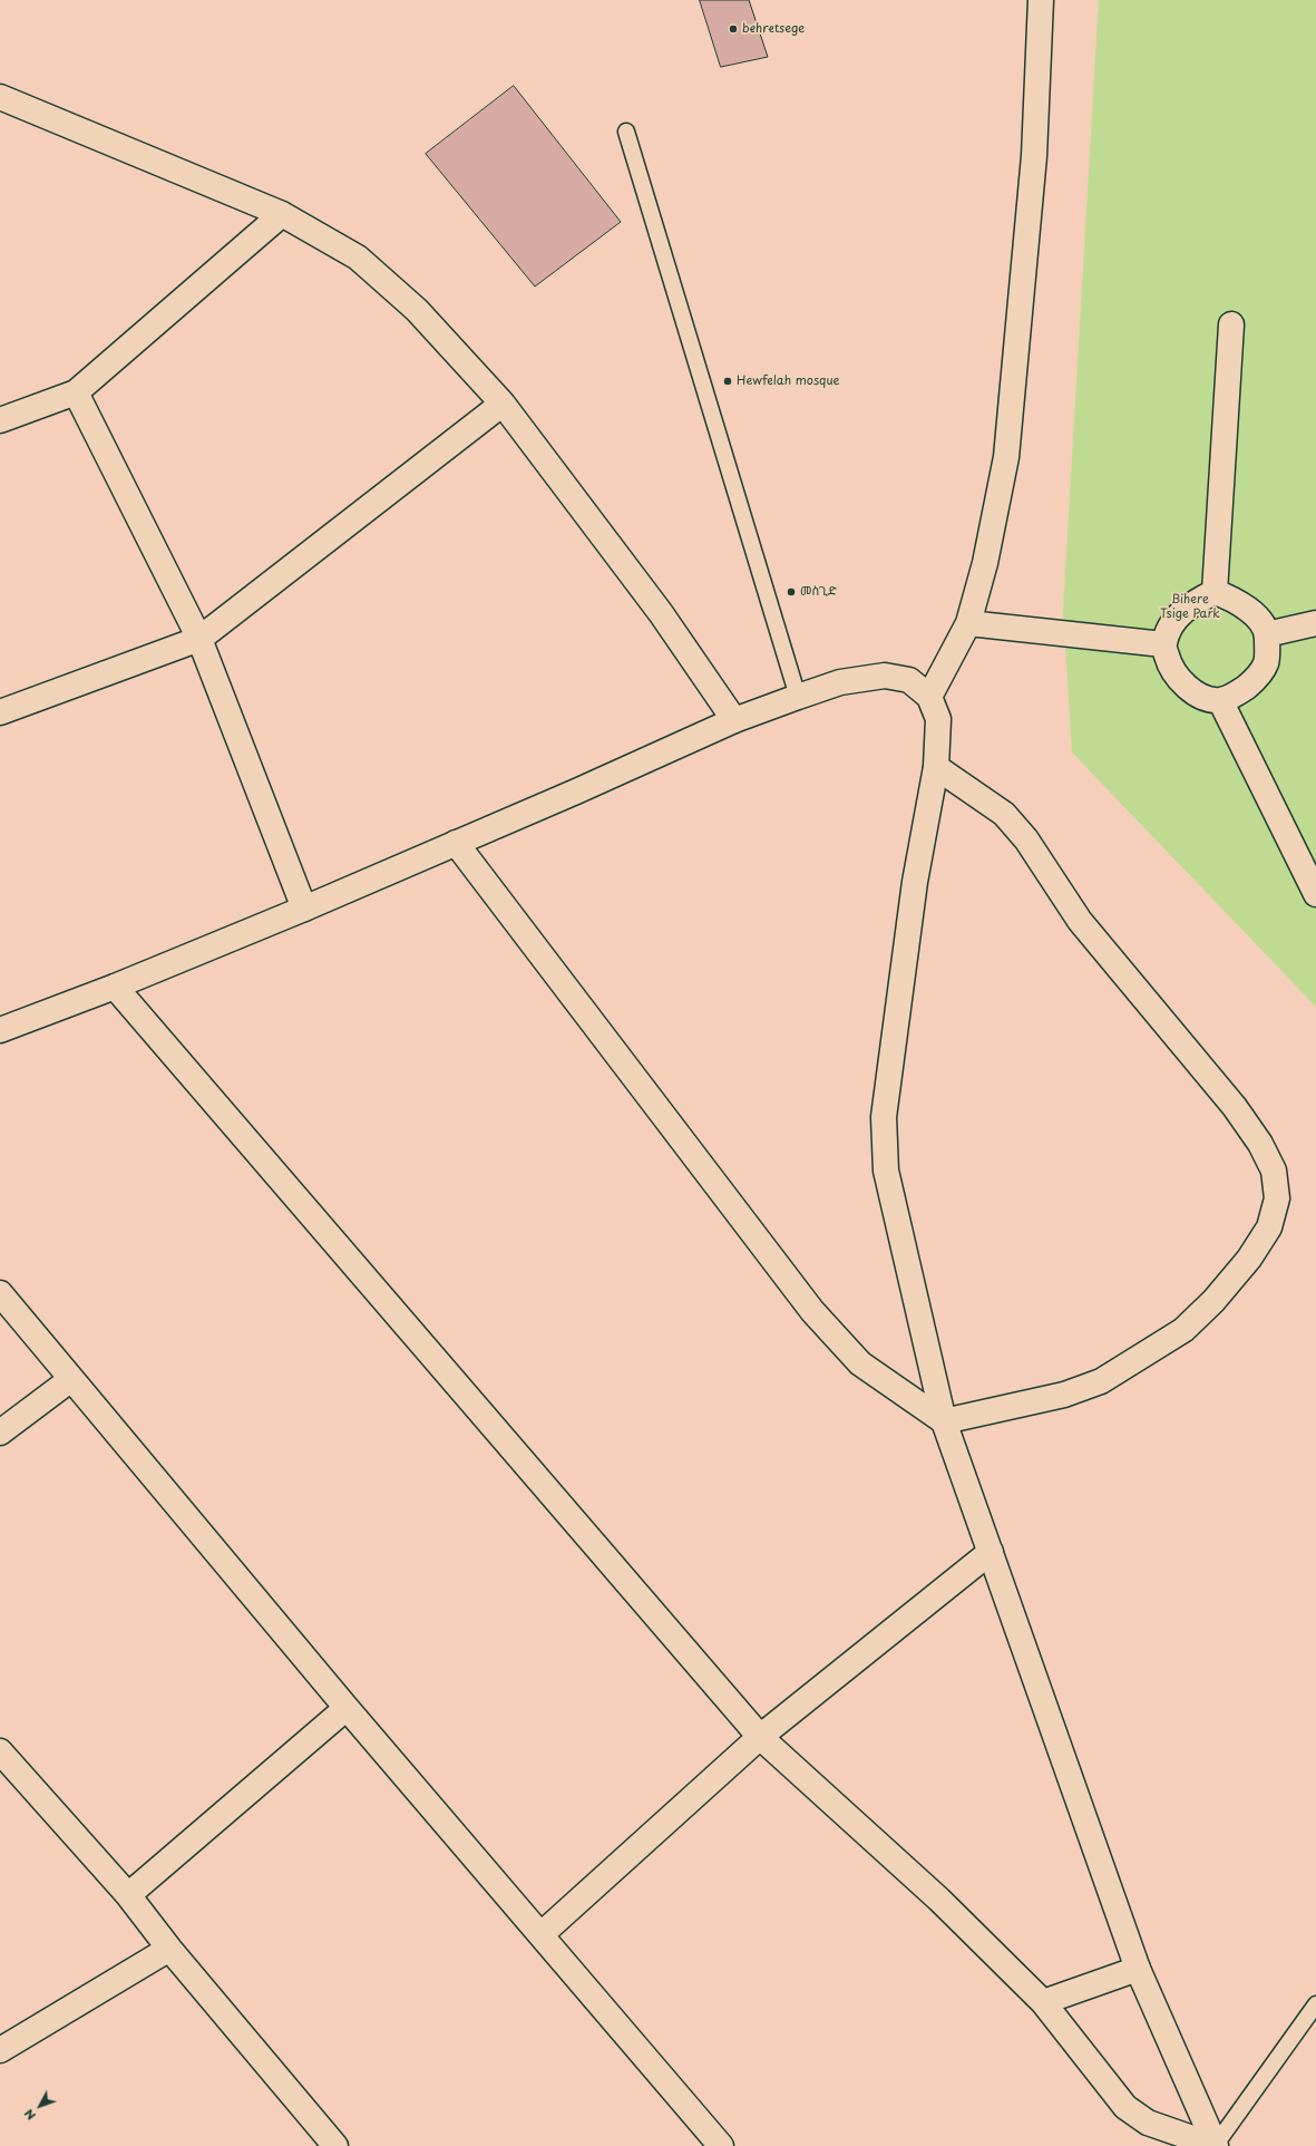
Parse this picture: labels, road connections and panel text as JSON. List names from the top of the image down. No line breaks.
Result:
{"parks":["Bihere Tsige Park"],"places":["behretsege","Hewfelah mosque","መስጊድ"],"north":"bottom left"}
